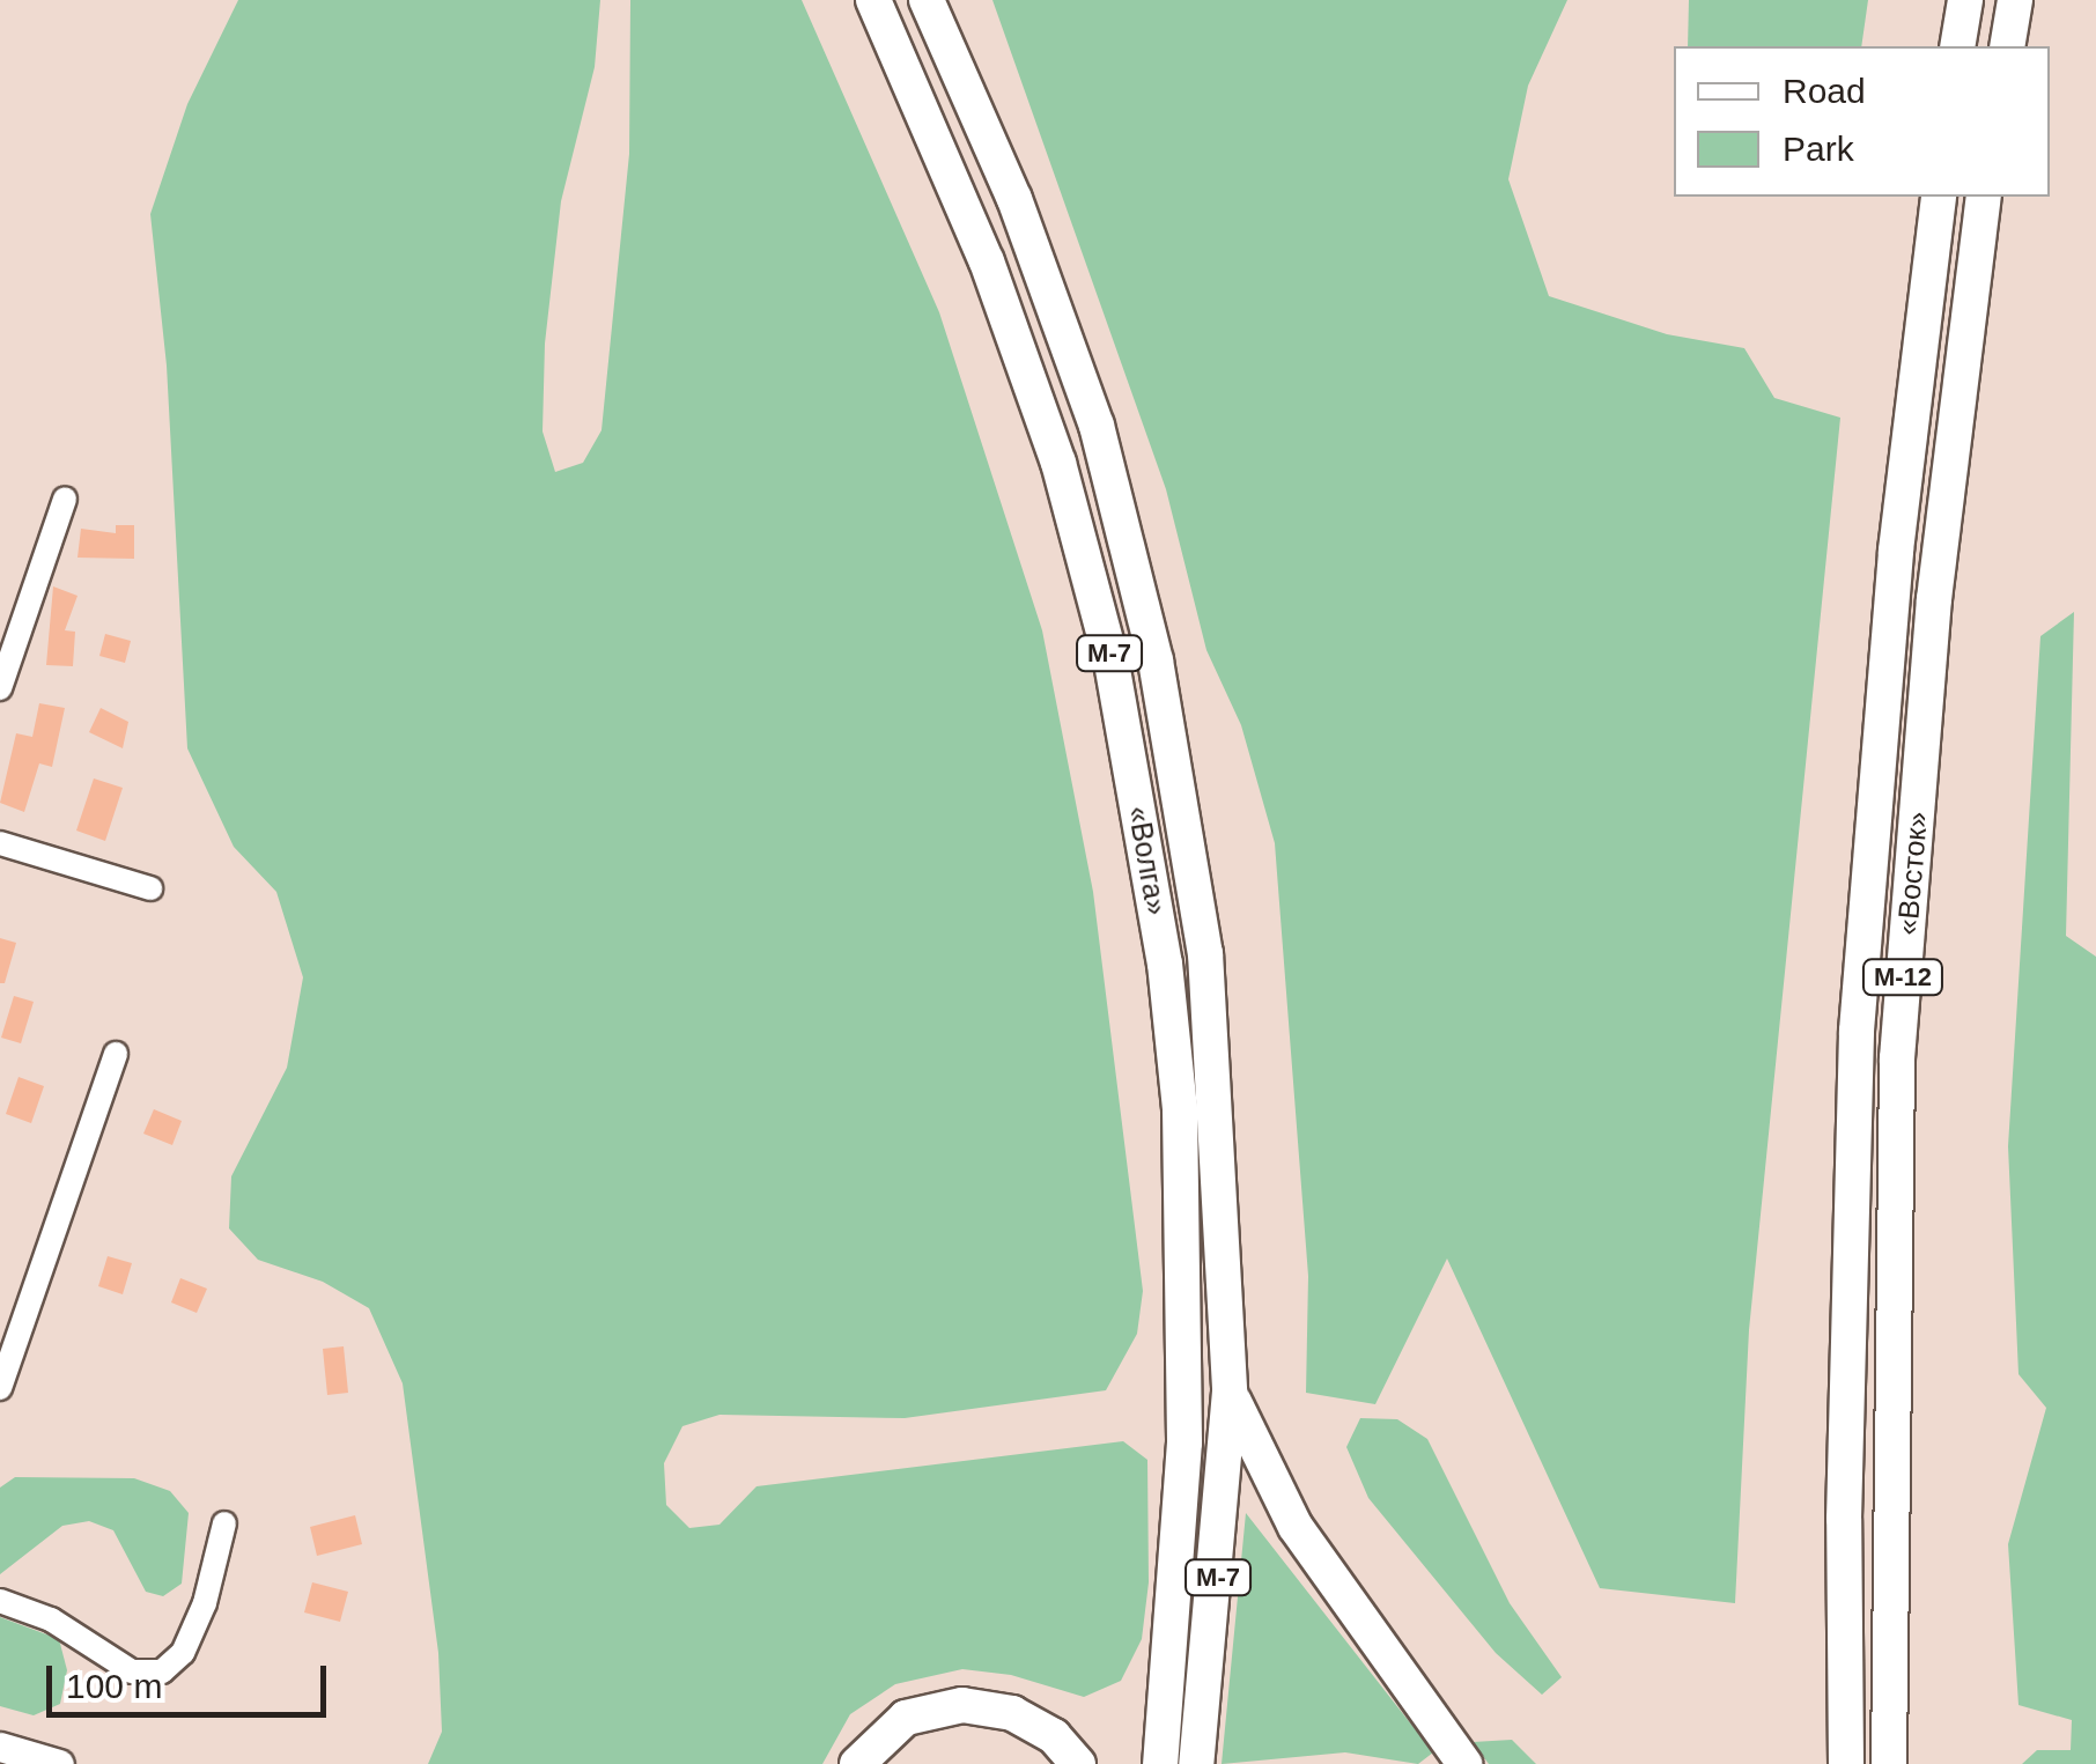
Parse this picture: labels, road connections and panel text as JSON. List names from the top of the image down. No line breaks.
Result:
{"streets":{"highway":["М-7","«Волга»","«Восток»","М-12"]},"legend":["Road","Park"],"scale_bar":"100 m"}
